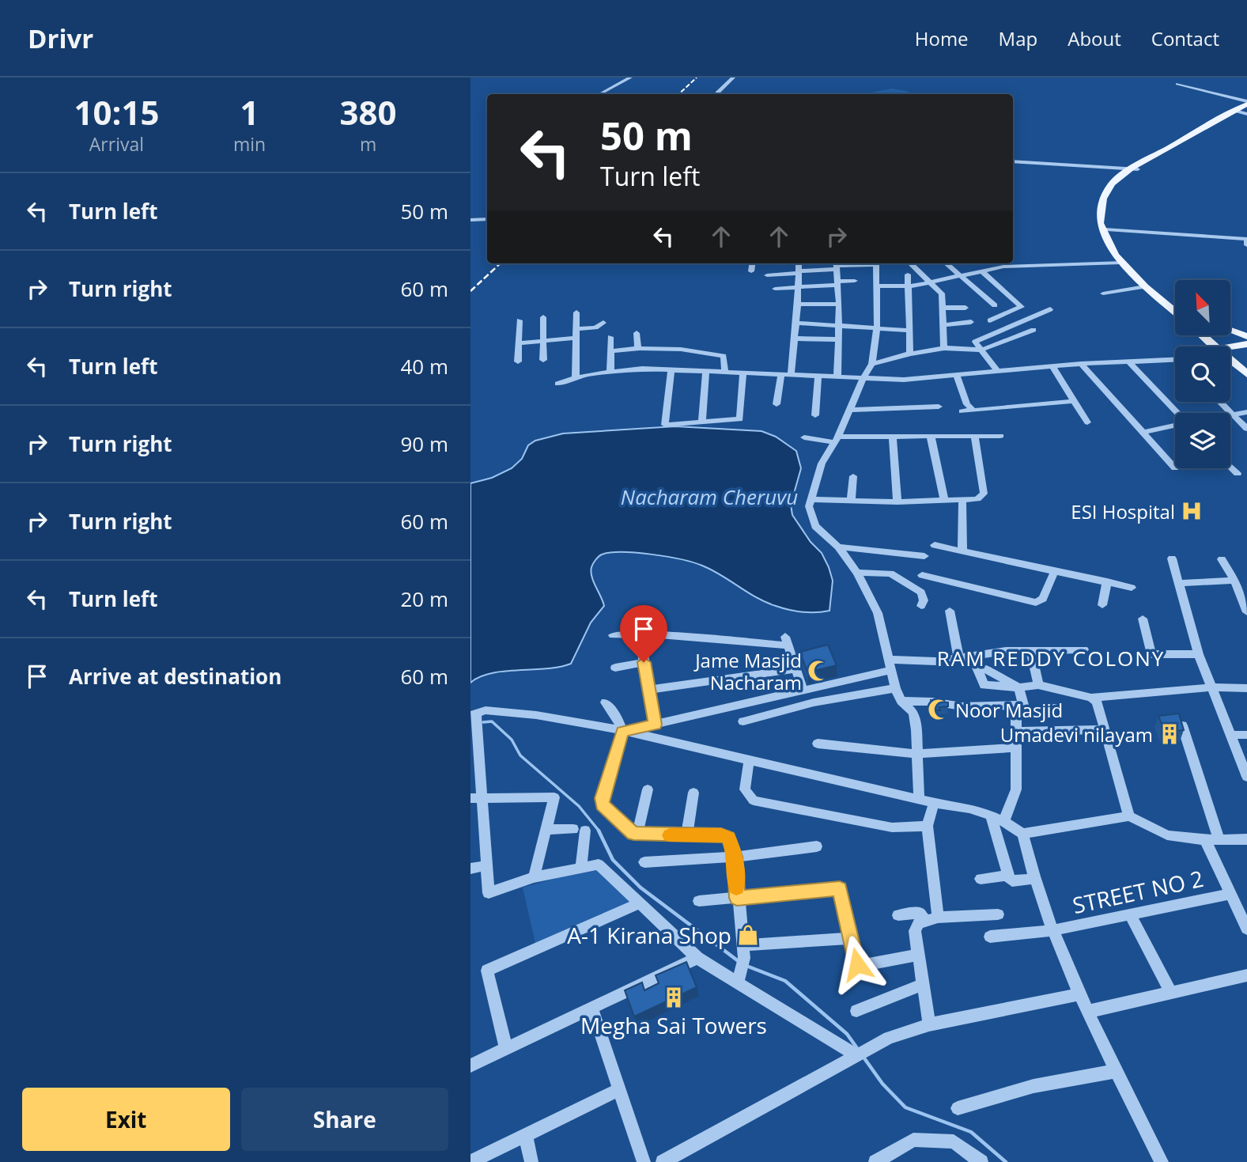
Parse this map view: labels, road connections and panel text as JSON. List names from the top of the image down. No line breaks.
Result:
{"streets":{"street":["STREET NO 2"]},"districts":["RAM REDDY COLONY"],"water":["Nacharam Cheruvu"],"places":{"hospital":["ESI Hospital"],"mosque":["Jame Masjid Nacharam","Noor Masjid"],"building":["Umadevi nilayam","Megha Sai Towers"],"shop":["A-1 Kirana Shop"]},"north":"top left","page":{"header":"Drivr","nav":["Home","Map","About","Contact"],"eta":["10:15","Arrival","1","min","380","m"],"turn":["50 m","Turn left"],"list":[{"name":"Turn left","value":"50 m"},{"name":"Turn right","value":"60 m"},{"name":"Turn left","value":"40 m"},{"name":"Turn right","value":"90 m"},{"name":"Turn right","value":"60 m"},{"name":"Turn left","value":"20 m"},{"name":"Arrive at destination","value":"60 m"}],"buttons":["Exit","Share"]}}
